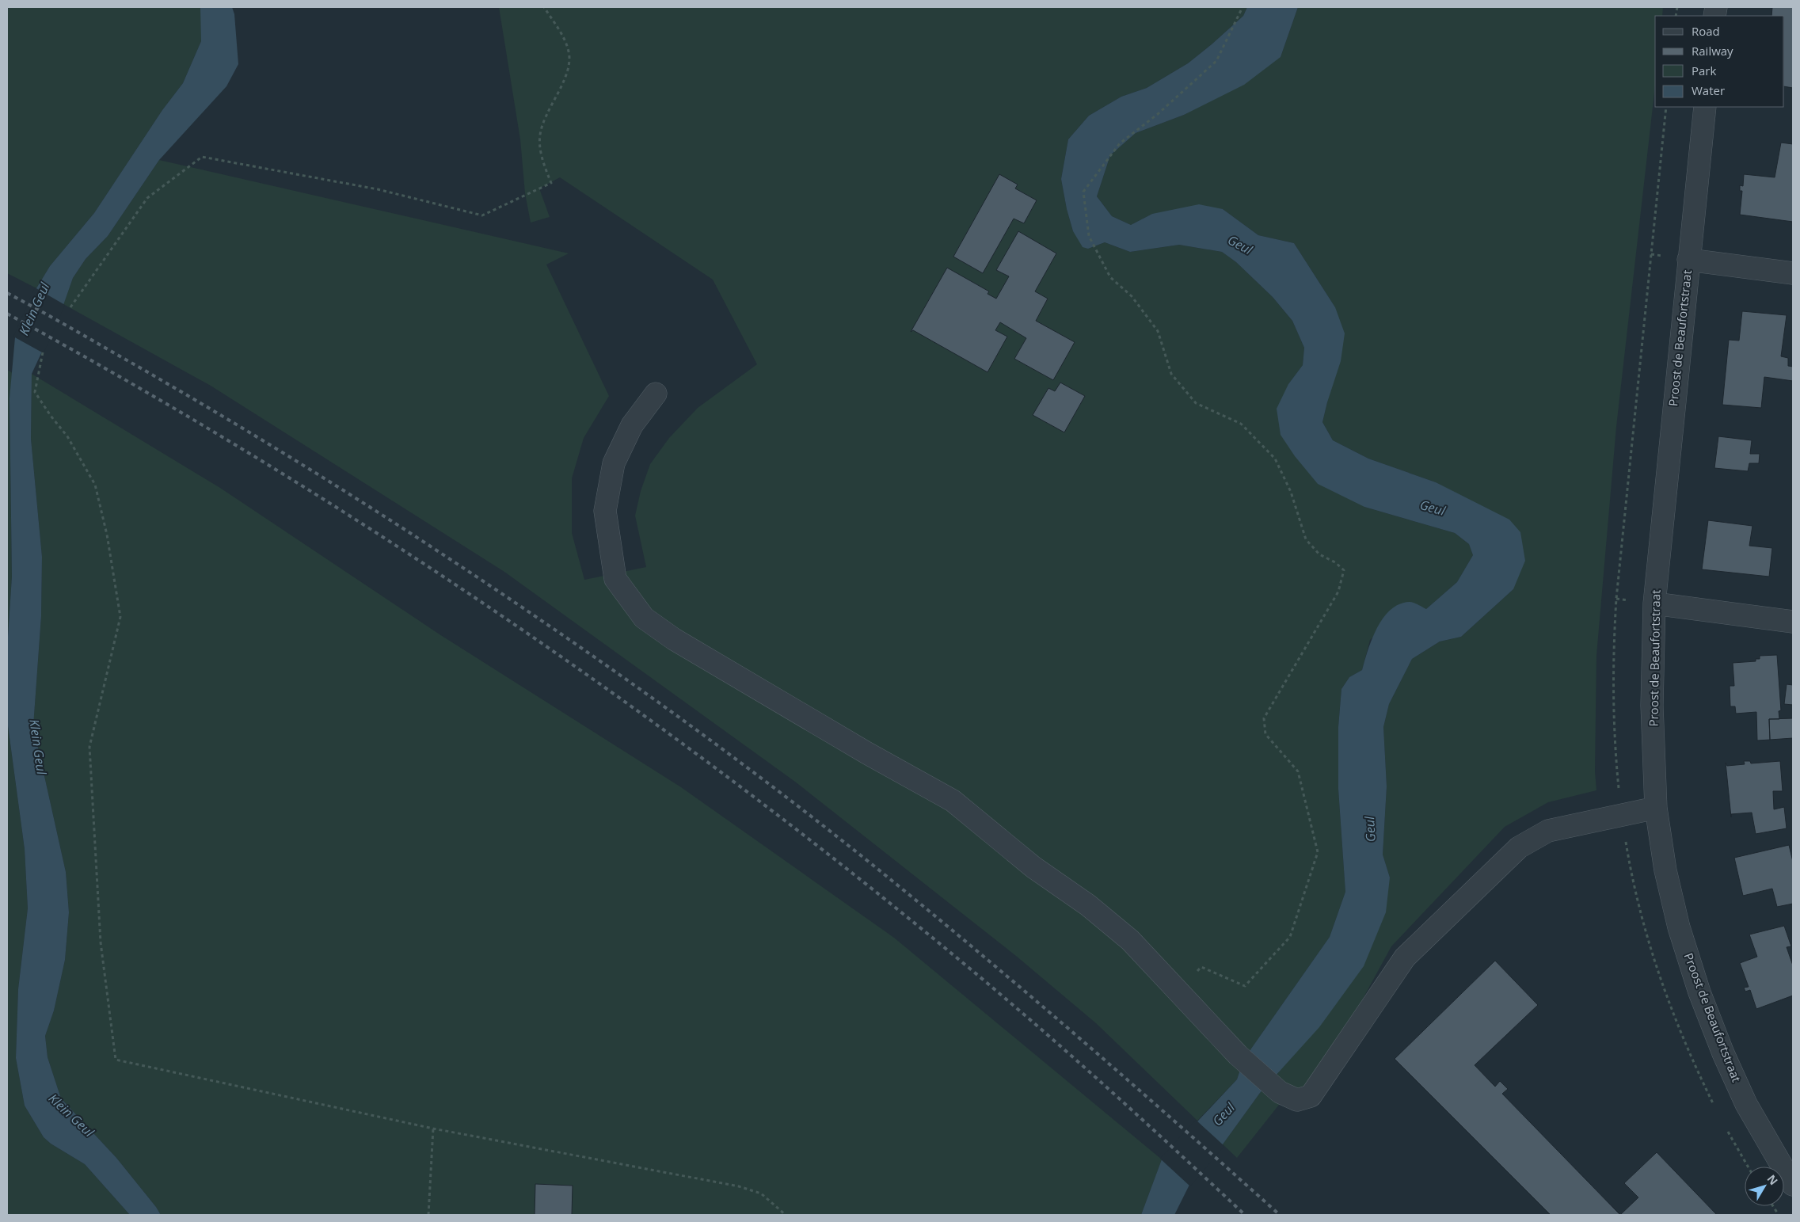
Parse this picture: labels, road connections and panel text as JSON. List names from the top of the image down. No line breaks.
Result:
{"streets":{"street":["Proost de Beaufortstraat"]},"water":["Geul","Klein Geul"],"legend":["Road","Railway","Park","Water"],"north":"top right"}
